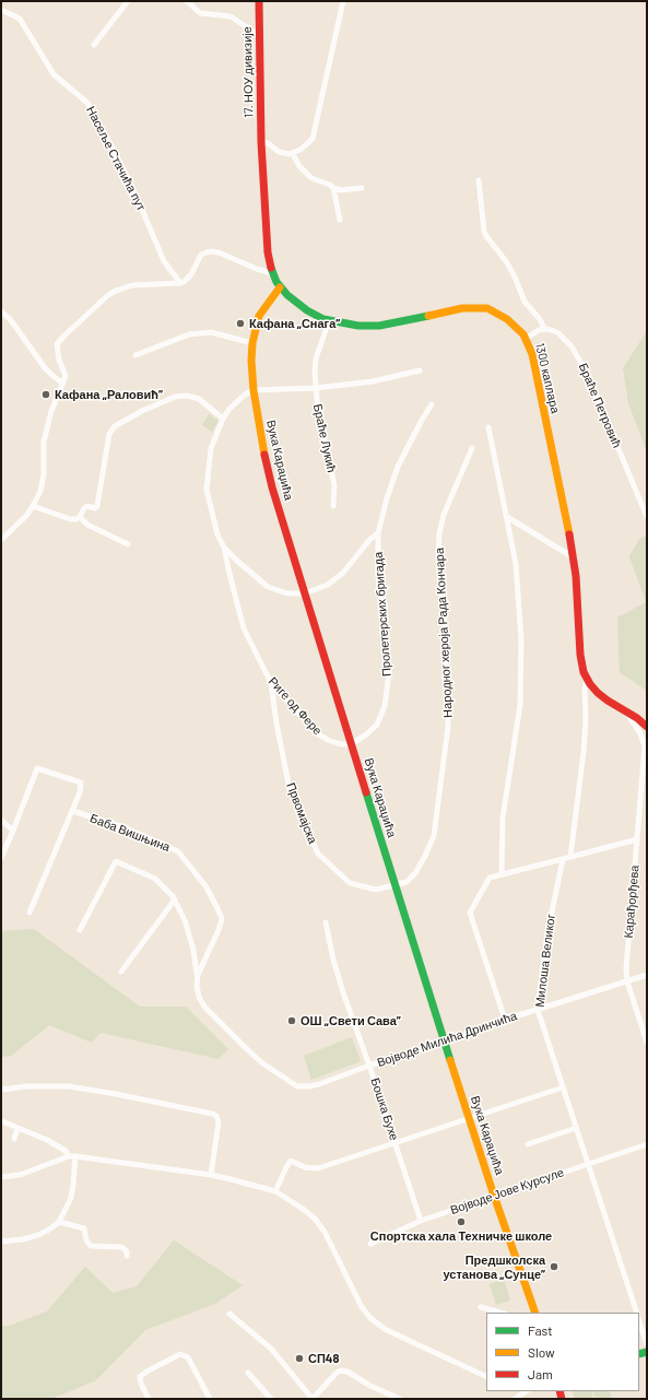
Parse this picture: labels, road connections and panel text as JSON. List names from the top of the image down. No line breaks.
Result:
{"streets":{"street":["17. НОУ дивизије","Насеље Стачића пут","1300 каплара","Браће Петровић","Браће Лукић","Вука Караџића","Пролетерских бригада","Народног хероја Рада Кончара","Риге од Фере","Првомајска","Баба Вишњина","Карађорђева","Милоша Великог","Војводе Милића Дринчића","Бошка Бухе","Војводе Јове Курсуле"]},"crossings":[["17. НОУ дивизије","1300 каплара"],["1300 каплара","Браће Петровић"],["1300 каплара","Браће Лукић"],["1300 каплара","Вука Караџића"],["Вука Караџића","Пролетерских бригада"],["Вука Караџића","Народног хероја Рада Кончара"],["Вука Караџића","Риге од Фере"],["Вука Караџића","Првомајска"],["Вука Караџића","Војводе Милића Дринчића"],["Вука Караџића","Војводе Јове Курсуле"],["Пролетерских бригада","Риге од Фере"],["Народног хероја Рада Кончара","Првомајска"],["Риге од Фере","Првомајска"],["Баба Вишњина","Војводе Милића Дринчића"],["Карађорђева","Војводе Милића Дринчића"],["Милоша Великог","Војводе Милића Дринчића"],["Милоша Великог","Војводе Јове Курсуле"],["Војводе Милића Дринчића","Бошка Бухе"],["Бошка Бухе","Војводе Јове Курсуле"]],"places":["Кафана „Снага”","Кафана „Раловић”","ОШ „Свети Сава”","Спортска хала Техничке школе","Предшколска установа „Сунце”","СП48"],"legend":["Fast","Slow","Jam"]}
